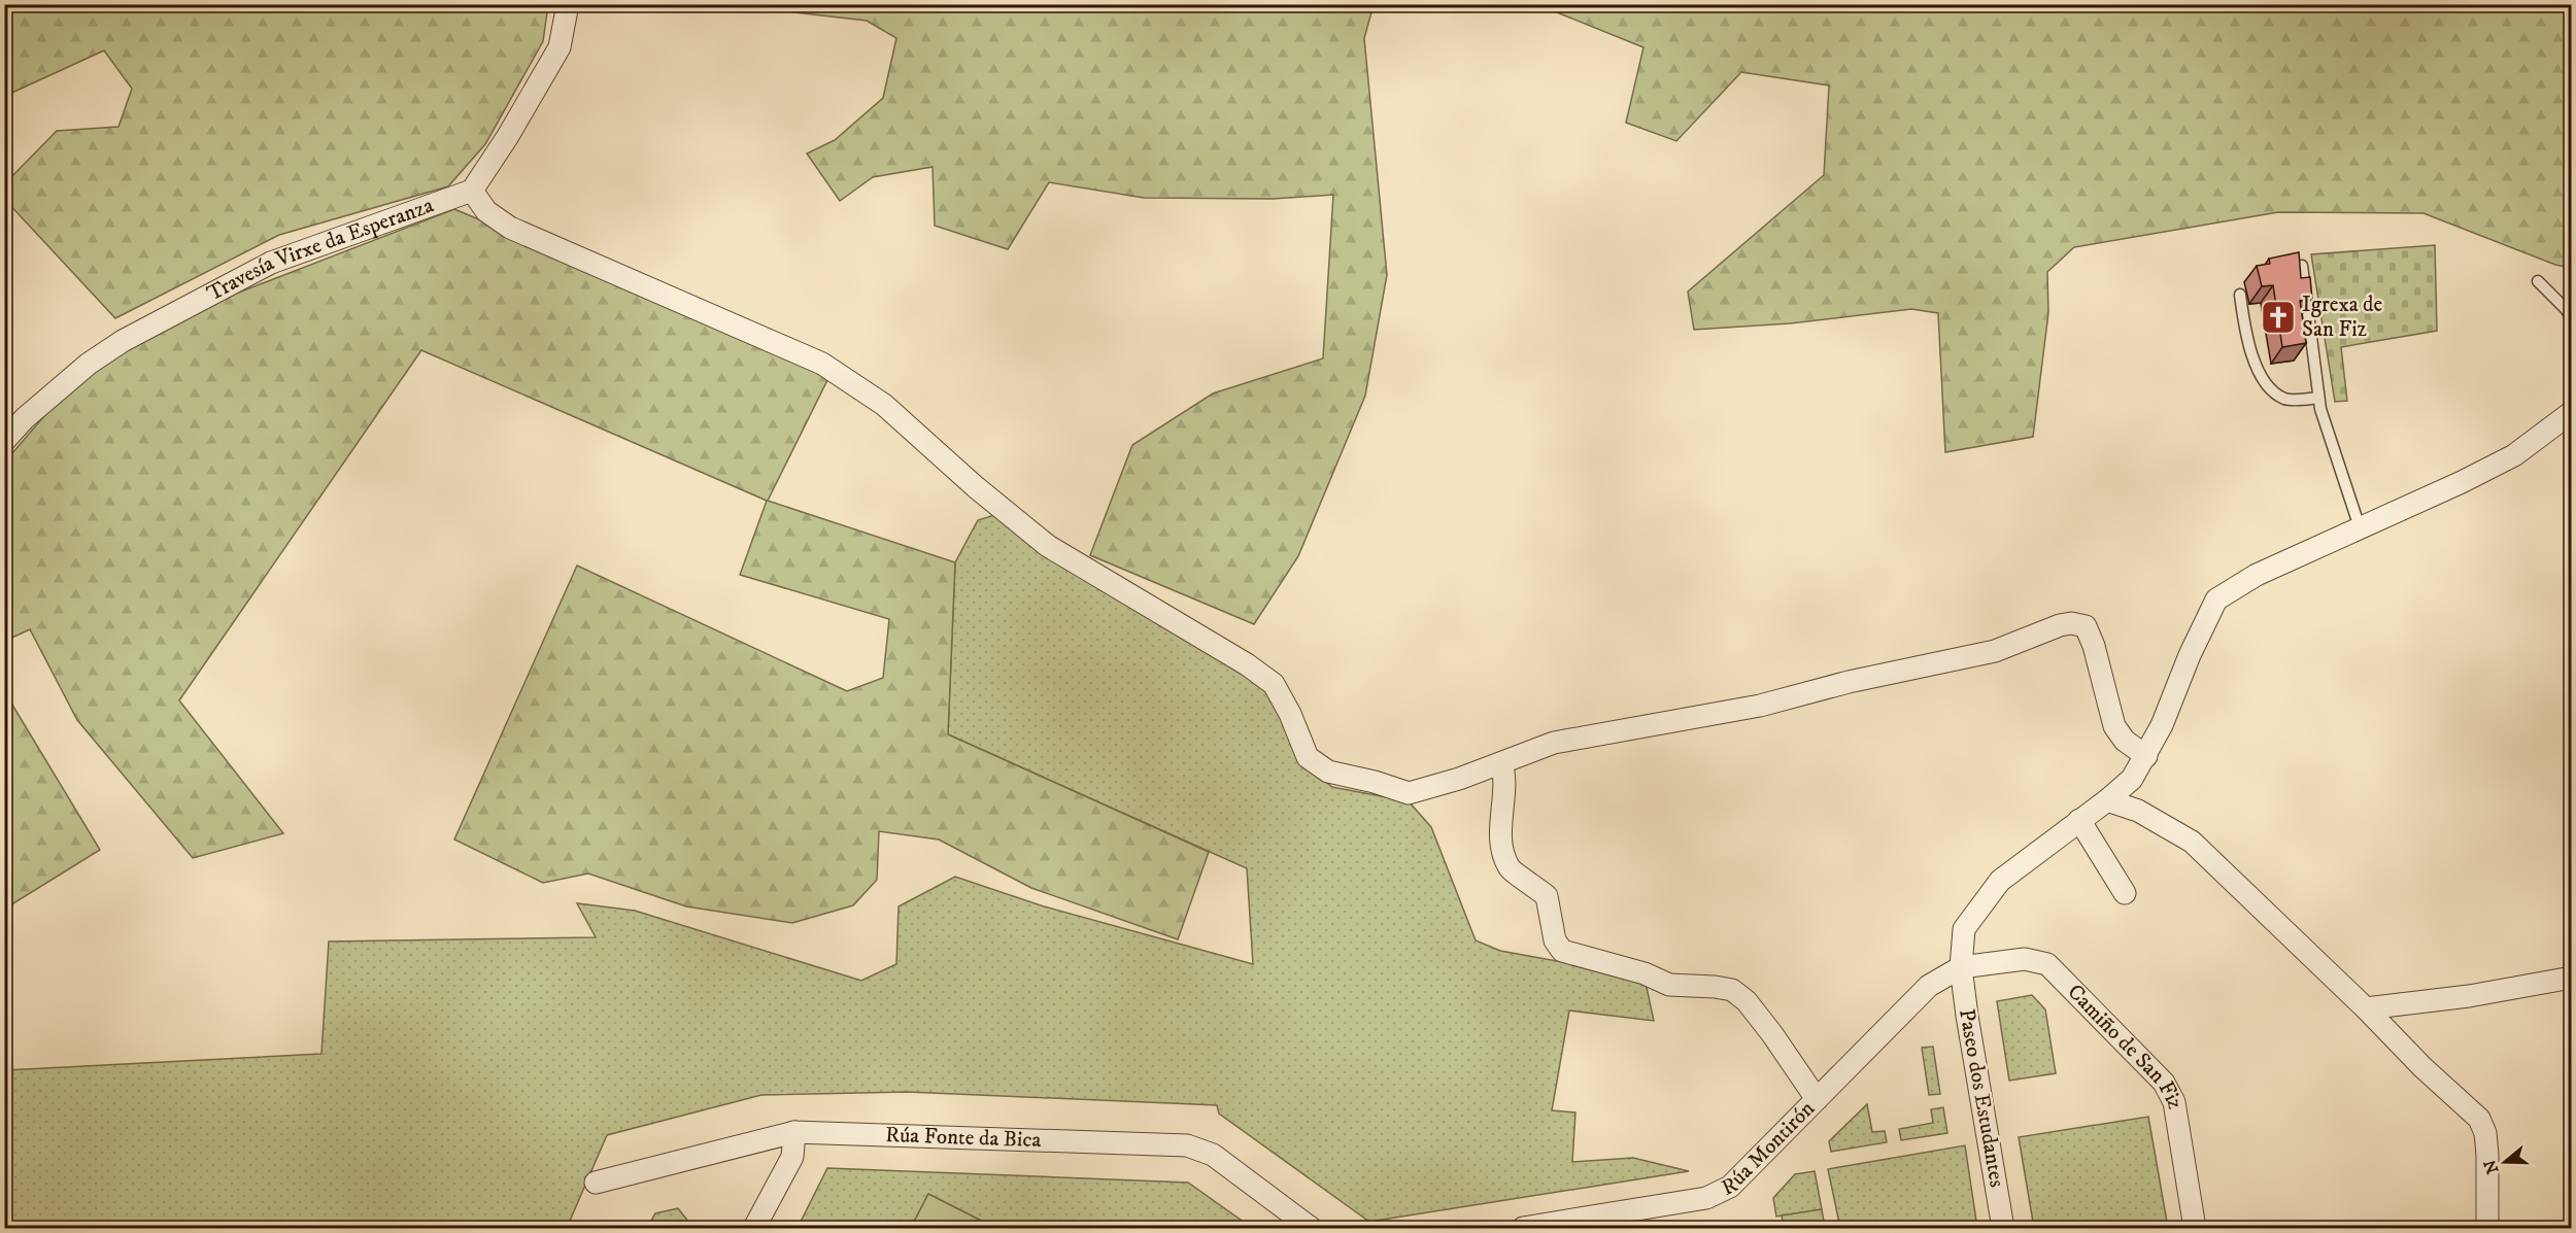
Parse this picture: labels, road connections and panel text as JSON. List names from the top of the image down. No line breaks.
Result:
{"streets":{"street":["Travesía Virxe da Esperanza","Camiño de San Fiz","Paseo dos Estudantes","Rúa Fonte da Bica","Rúa Montirón"]},"crossings":[["Camiño de San Fiz","Paseo dos Estudantes"],["Camiño de San Fiz","Rúa Montirón"],["Paseo dos Estudantes","Rúa Montirón"]],"places":{"church":["Igrexa de San Fiz"]},"north":"left"}
